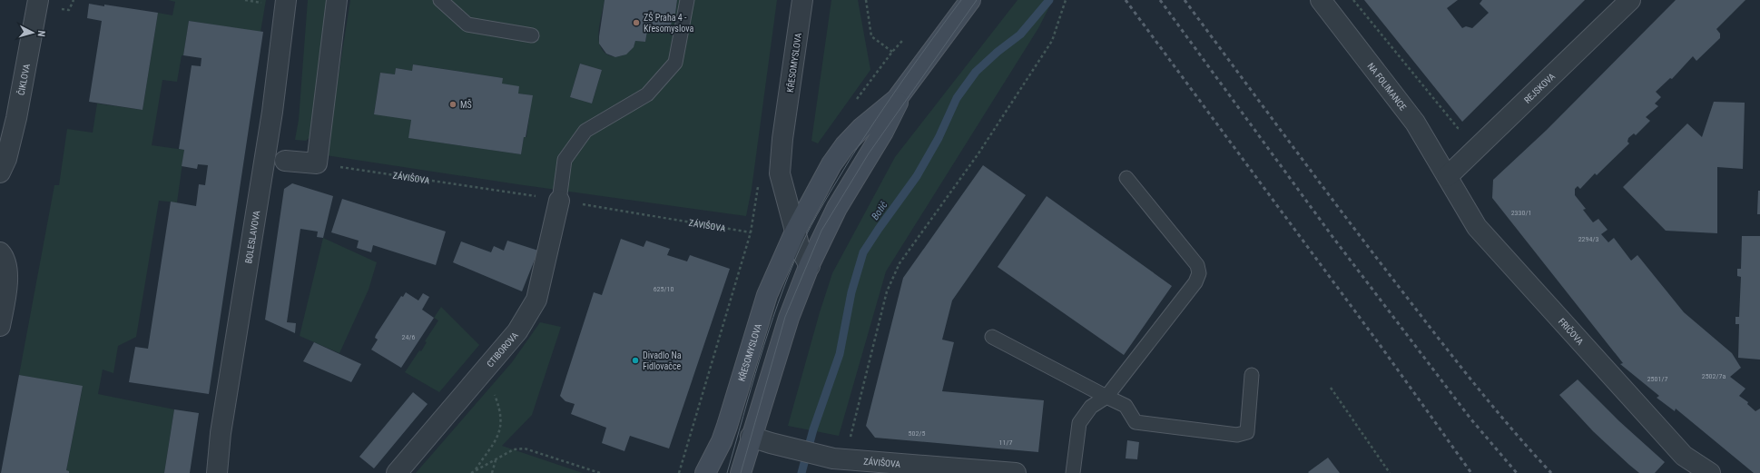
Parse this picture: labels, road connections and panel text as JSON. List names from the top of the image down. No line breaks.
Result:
{"streets":{"main road":["KŘESOMYSLOVA"],"street":["ČIKLOVA","NA FOLIMANCE","REJSKOVA","ZÁVIŠOVA","BOLESLAVOVA","FRIČOVA","CTIBOROVA"]},"crossings":[["KŘESOMYSLOVA","ZÁVIŠOVA"],["NA FOLIMANCE","REJSKOVA"],["NA FOLIMANCE","FRIČOVA"],["REJSKOVA","FRIČOVA"],["ZÁVIŠOVA","CTIBOROVA"]],"water":["Botič"],"places":["ZŠ Praha 4 - Křesomyslova","MŠ","Divadlo Na Fidlovačce"],"house_numbers":["2330/1","2294/3","625/10","24/6","2502/7a","2501/7","502/5","11/7"],"north":"right"}
